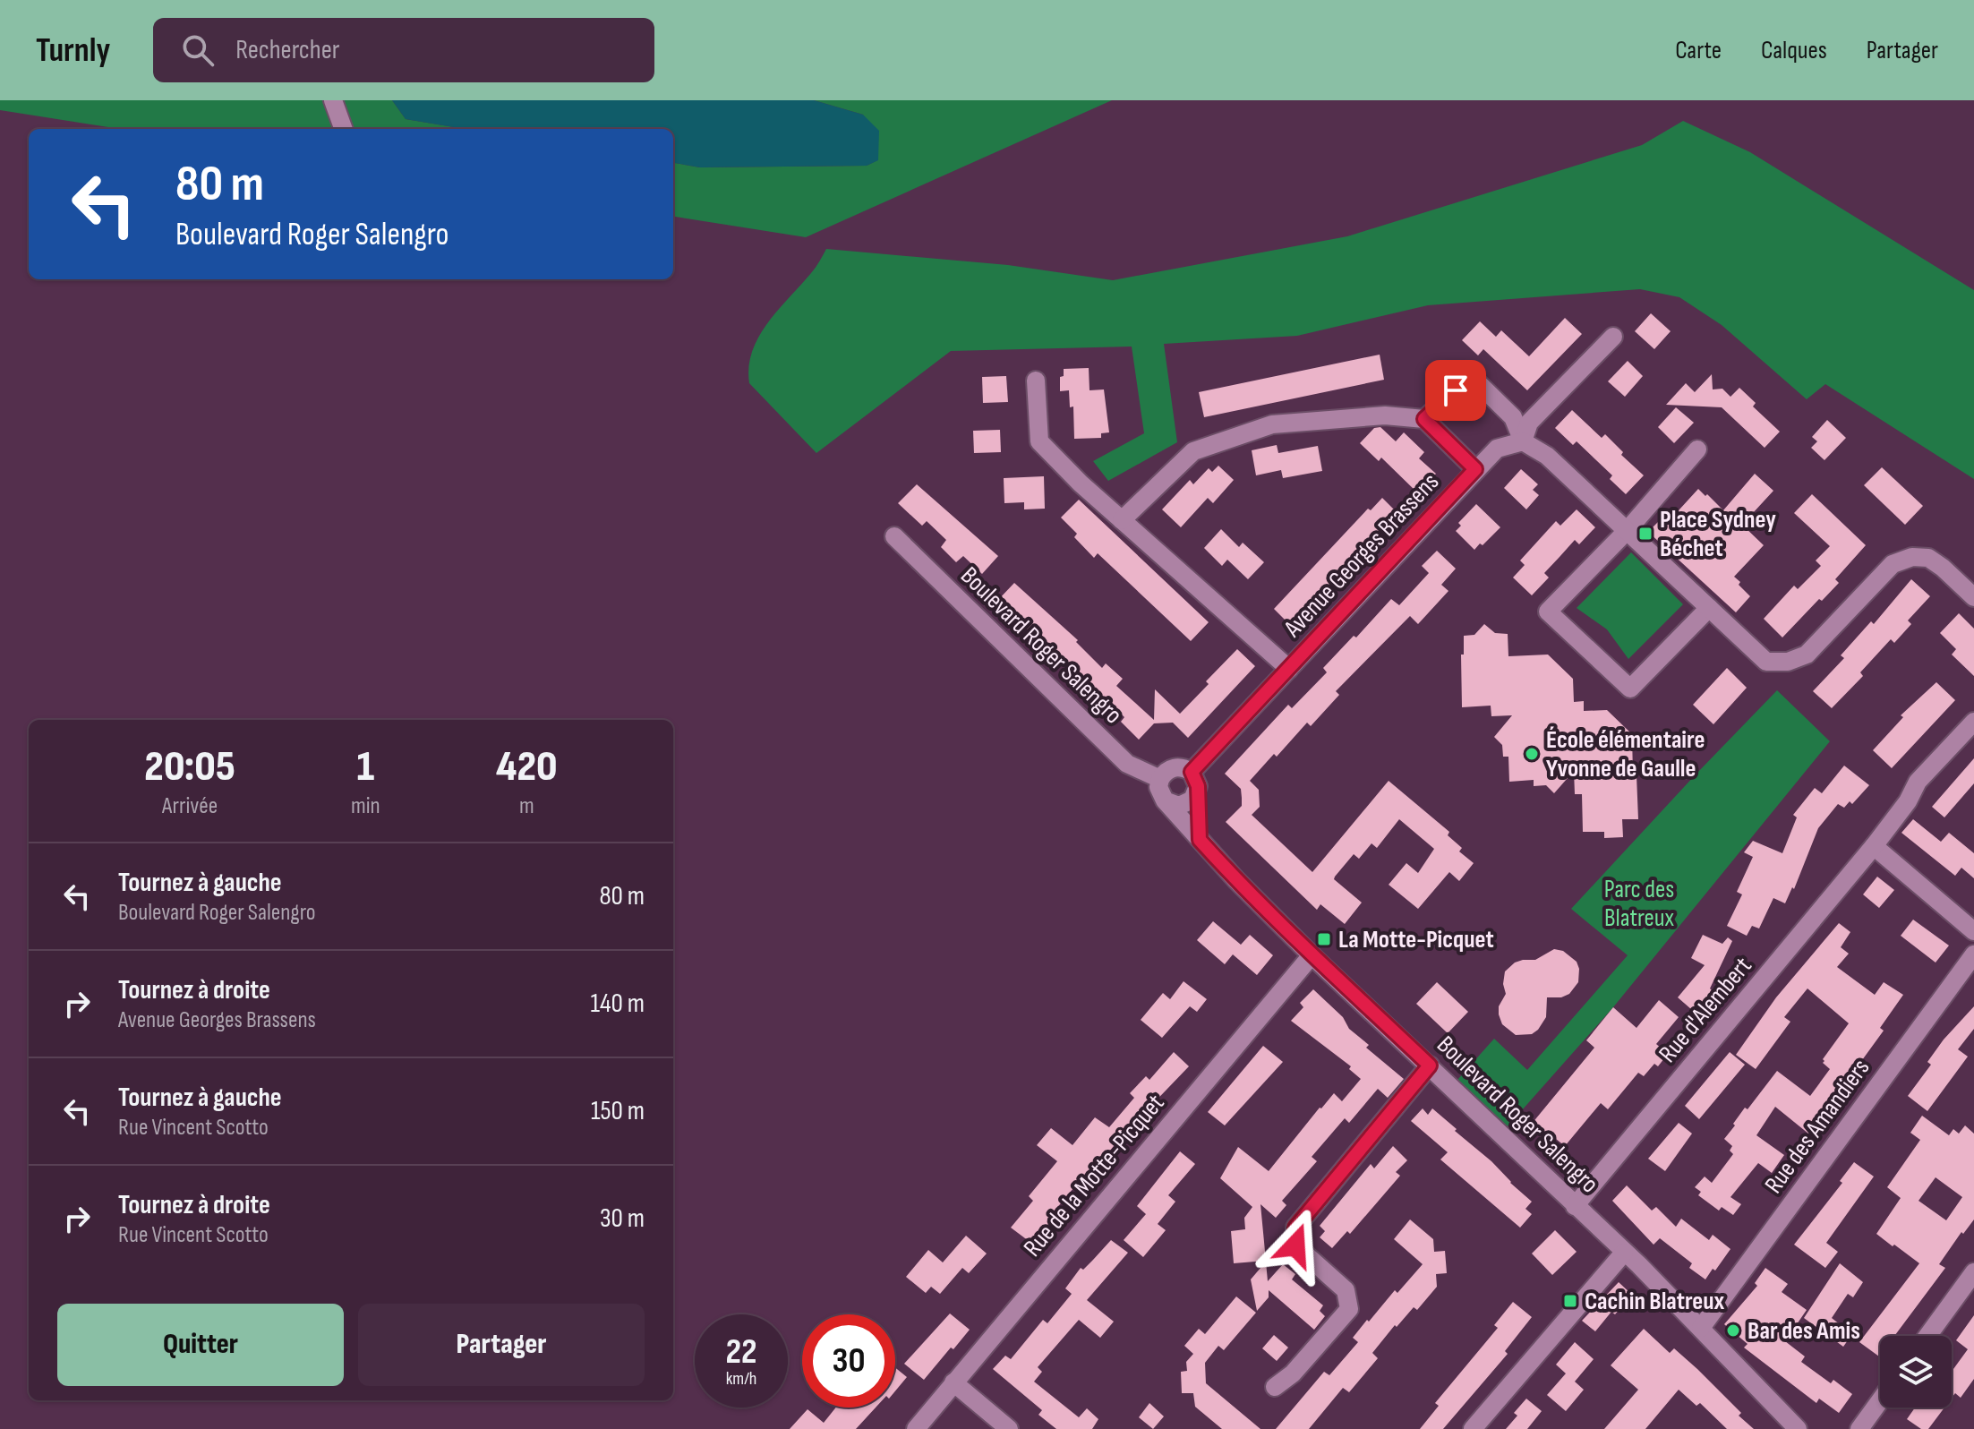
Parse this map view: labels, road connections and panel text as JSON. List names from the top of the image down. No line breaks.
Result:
{"streets":{"street":["Avenue Georges Brassens","Boulevard Roger Salengro","Rue d'Alembert","Rue des Amandiers","Rue de la Motte-Picquet"]},"crossings":[["Avenue Georges Brassens","Boulevard Roger Salengro"],["Boulevard Roger Salengro","Rue d'Alembert"],["Boulevard Roger Salengro","Rue des Amandiers"],["Boulevard Roger Salengro","Rue de la Motte-Picquet"]],"parks":["Parc des Blatreux"],"places":{"transit":["Place Sydney Béchet","La Motte-Picquet","Cachin Blatreux"],"other":["École élémentaire Yvonne de Gaulle","Bar des Amis"]},"page":{"header":"Turnly","search":"Rechercher","nav":["Carte","Calques","Partager"],"turn":["80 m","Boulevard Roger Salengro"],"eta":["20:05","Arrivée","1","min","420","m"],"list":[{"name":"Tournez à gauche","note":"Boulevard Roger Salengro","value":"80 m"},{"name":"Tournez à droite","note":"Avenue Georges Brassens","value":"140 m"},{"name":"Tournez à gauche","note":"Rue Vincent Scotto","value":"150 m"},{"name":"Tournez à droite","note":"Rue Vincent Scotto","value":"30 m"}],"buttons":["Quitter","Partager"],"speed":"22 km/h","limit":"30"}}
